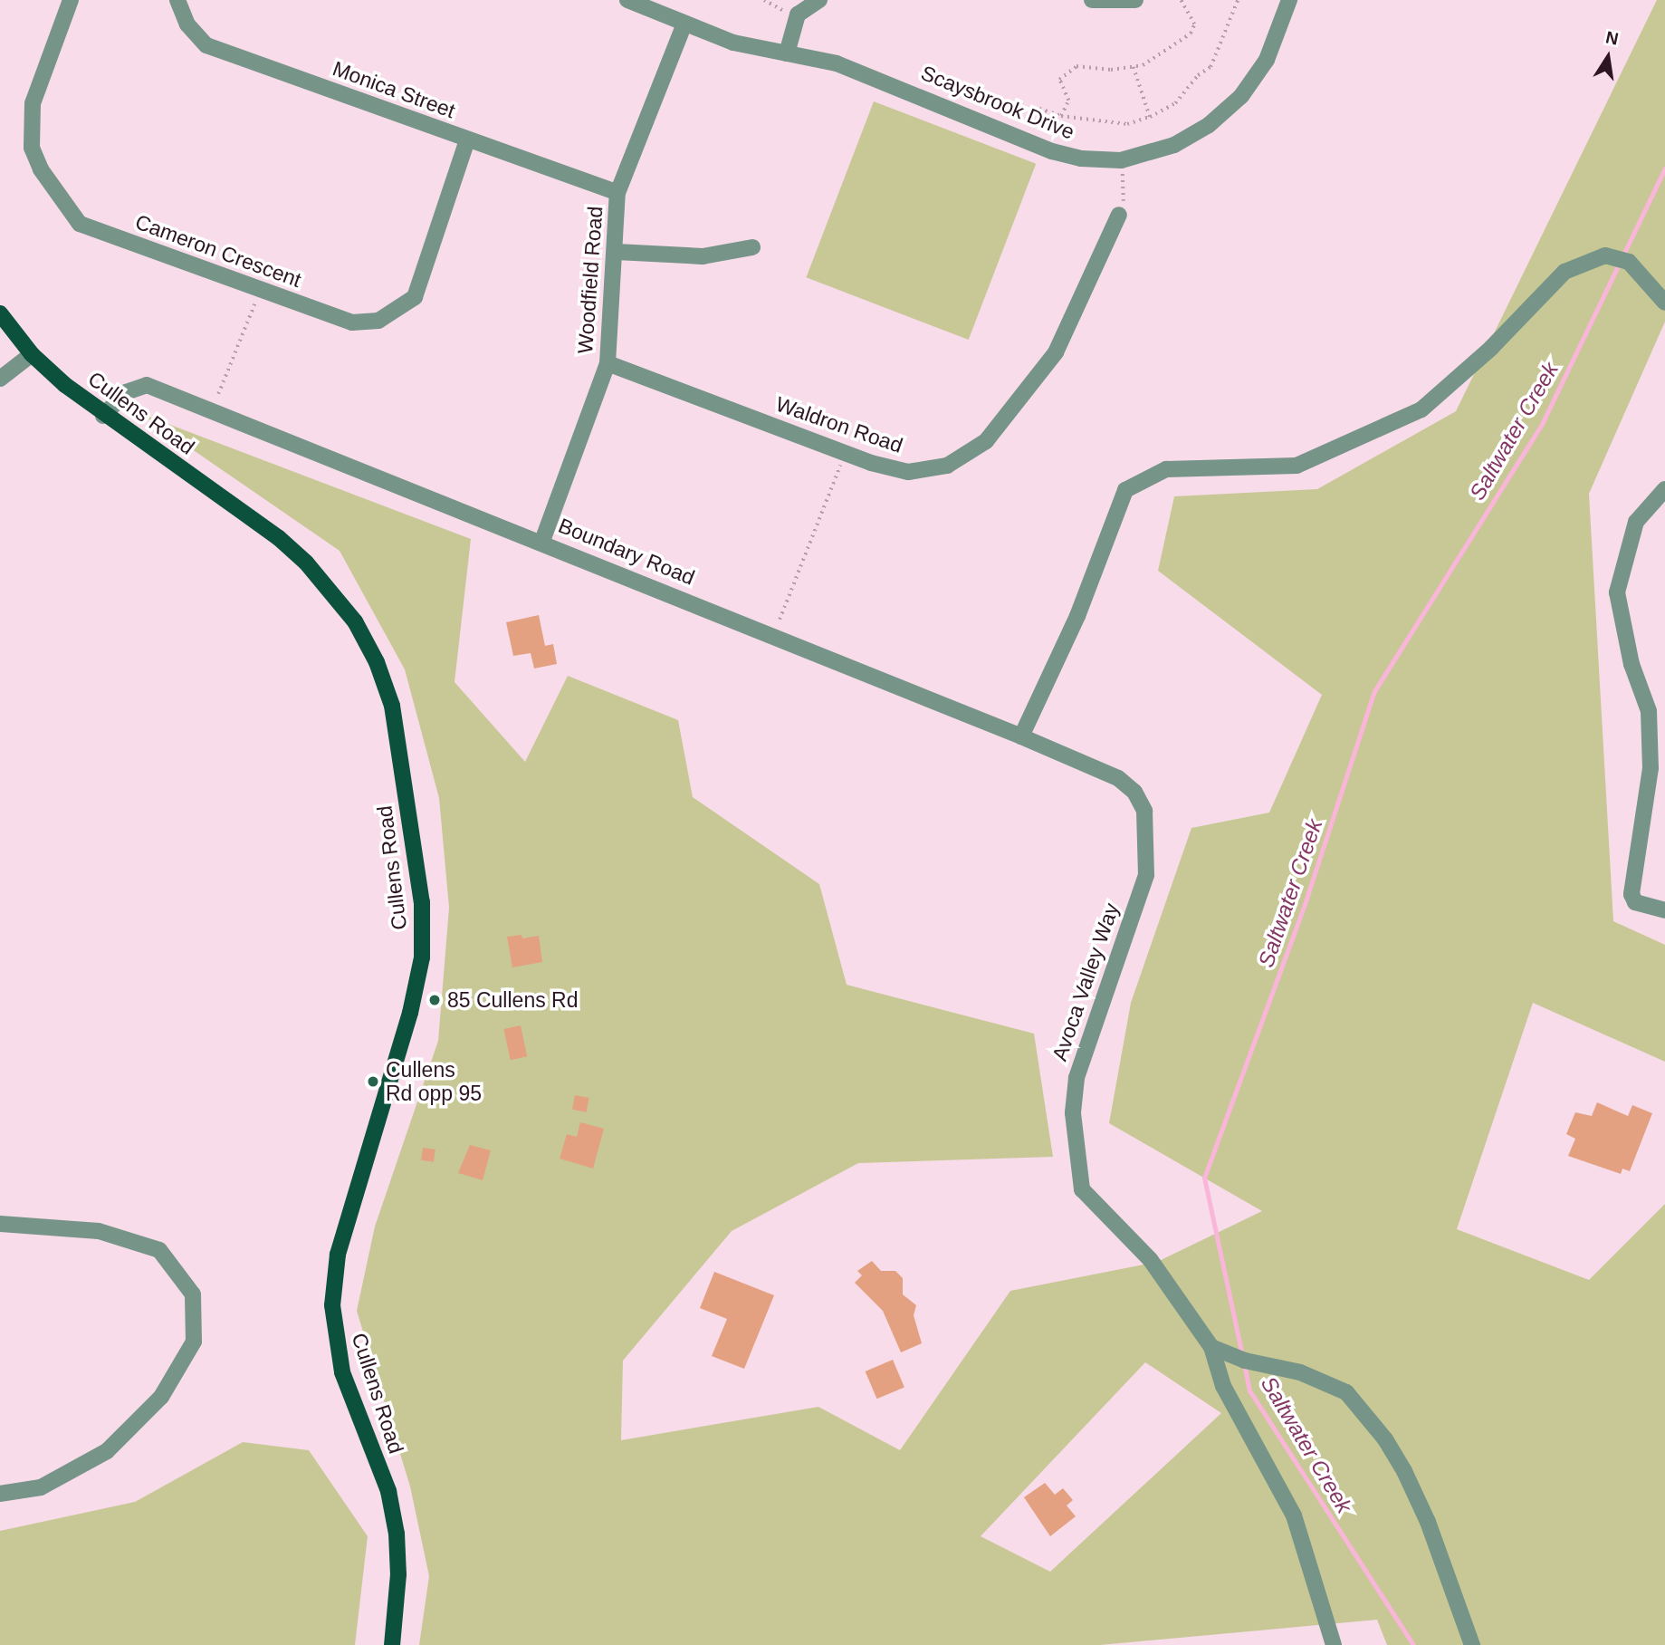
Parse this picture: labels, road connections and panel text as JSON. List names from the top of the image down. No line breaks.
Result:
{"streets":{"main road":["Cullens Road"],"street":["Monica Street","Scaysbrook Drive","Cameron Crescent","Woodfield Road","Waldron Road","Boundary Road","Avoca Valley Way"]},"crossings":[["Monica Street","Cameron Crescent"],["Monica Street","Woodfield Road"],["Scaysbrook Drive","Woodfield Road"],["Woodfield Road","Waldron Road"],["Woodfield Road","Boundary Road"],["Cullens Road","Boundary Road"],["Boundary Road","Avoca Valley Way"]],"water":["Saltwater Creek"],"places":["85 Cullens Rd","Cullens Rd opp 95"],"north":"top"}
